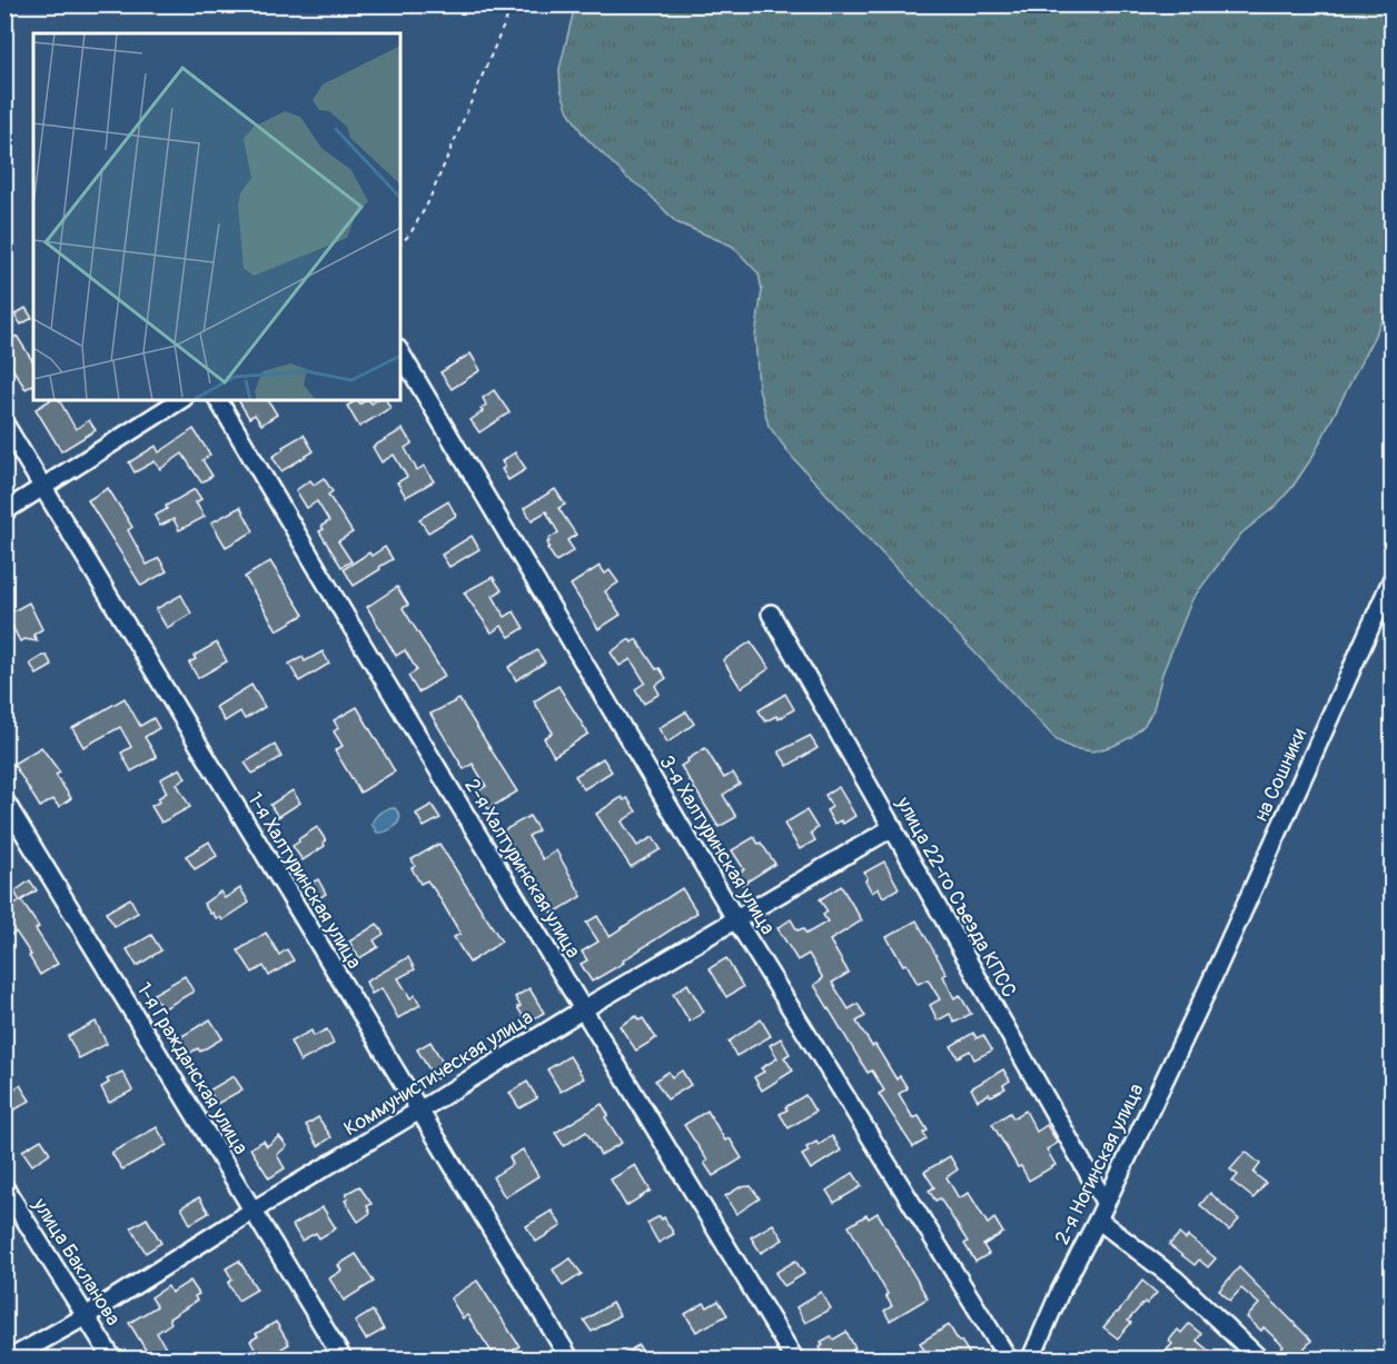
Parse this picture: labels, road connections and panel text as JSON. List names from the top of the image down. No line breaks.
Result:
{"streets":{"street":["на Сошники","3-я Халтуринская улица","2-я Халтуринская улица","1-я Халтуринская улица","улица 22-го Съезда КПСС","1-я Гражданская улица","Коммунистическая улица","2-я Ногинская улица","улица Бакланова"]},"crossings":[["на Сошники","2-я Ногинская улица"],["3-я Халтуринская улица","Коммунистическая улица"],["2-я Халтуринская улица","Коммунистическая улица"],["1-я Халтуринская улица","Коммунистическая улица"],["улица 22-го Съезда КПСС","Коммунистическая улица"],["улица 22-го Съезда КПСС","2-я Ногинская улица"],["1-я Гражданская улица","Коммунистическая улица"],["Коммунистическая улица","улица Бакланова"]]}
